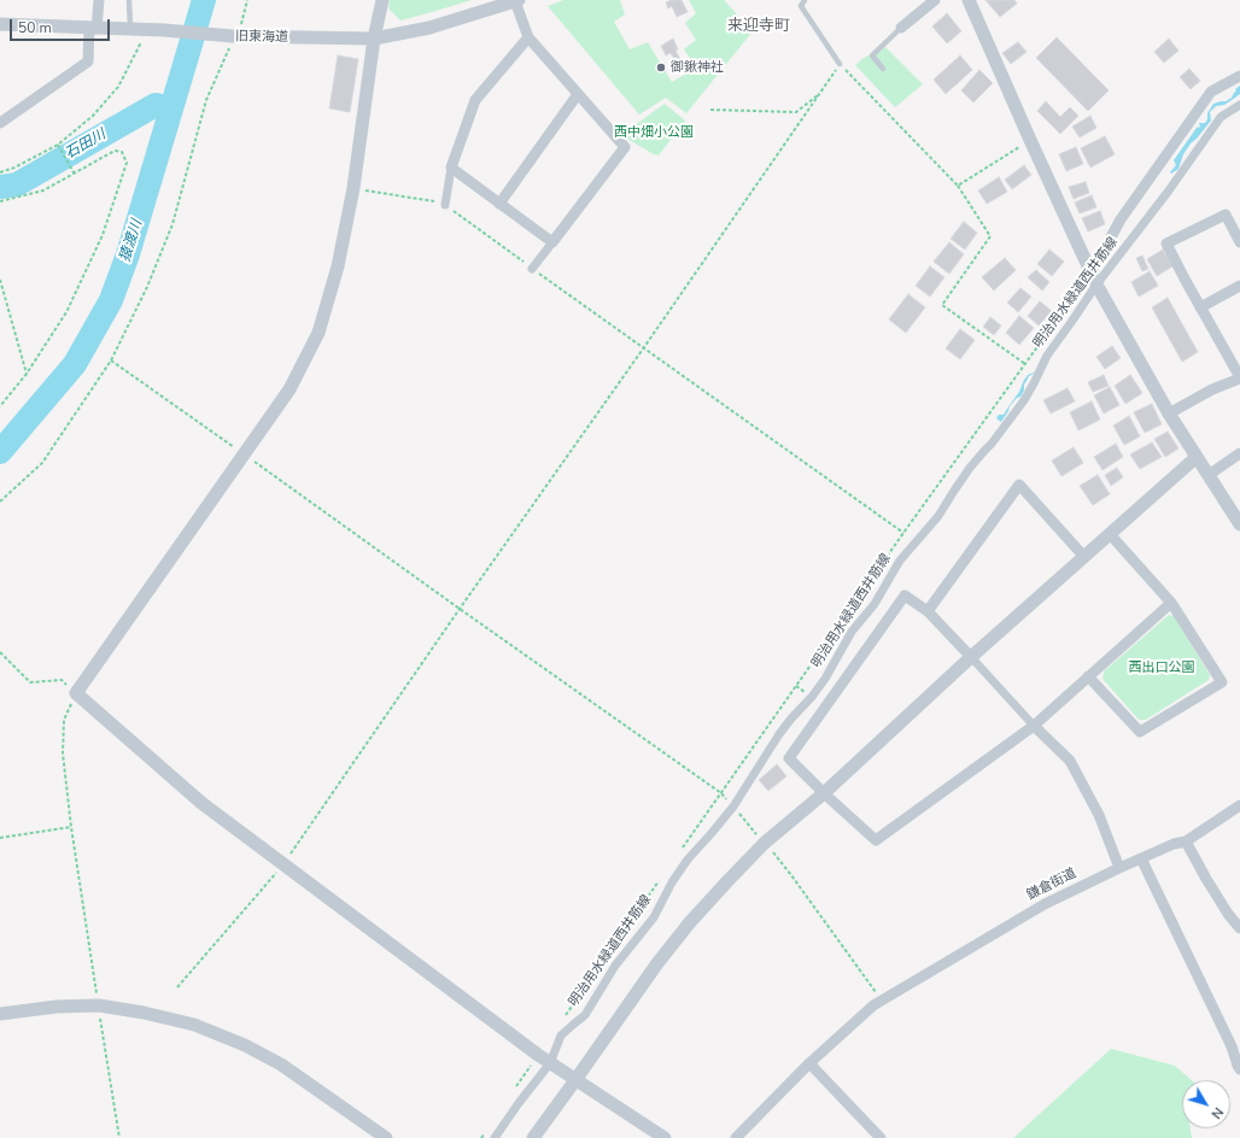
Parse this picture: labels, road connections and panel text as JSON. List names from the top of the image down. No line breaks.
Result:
{"streets":{"street":["旧東海道","明治用水緑道西井筋線","鎌倉街道"]},"districts":["来迎寺町"],"water":["石田川","猿渡川"],"parks":["西中畑小公園","西出口公園"],"places":["御鍬神社"],"scale_bar":"50 m","north":"bottom right"}
